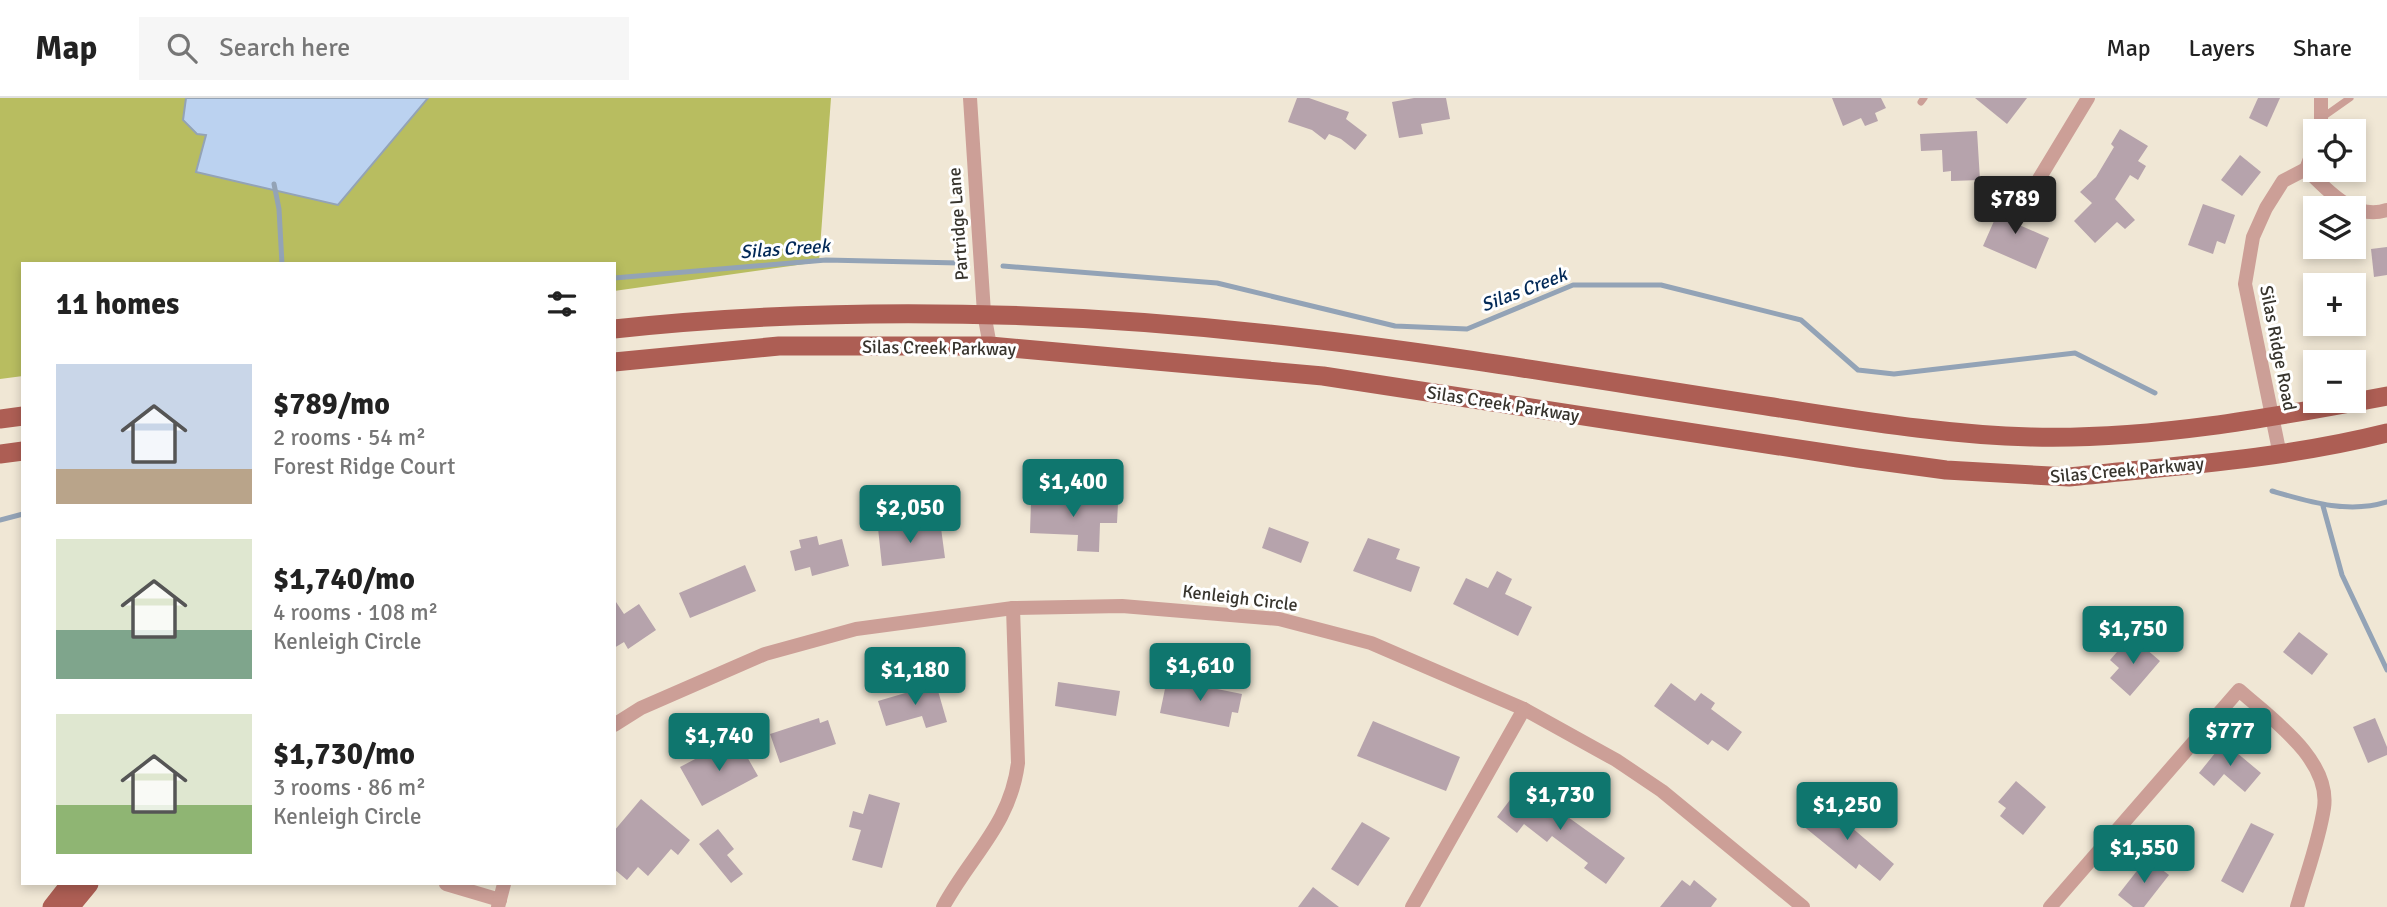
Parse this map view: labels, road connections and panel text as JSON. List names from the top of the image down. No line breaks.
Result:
{"streets":{"main road":["Silas Creek Parkway"],"street":["Partridge Lane","Silas Ridge Road","Kenleigh Circle"]},"crossings":[["Partridge Lane","Silas Creek Parkway"],["Silas Creek Parkway","Silas Ridge Road"]],"water":["Silas Creek"],"page":{"header":"Map","search":"Search here","nav":["Map","Layers","Share"],"map_buttons":["+","−"],"price":["$789","$1,400","$2,050","$1,750","$1,610","$1,180","$777","$1,740","$1,730","$1,250","$1,550"],"heading":"11 homes","list":[{"name":"$789/mo","note":"2 rooms · 54 m² · Forest Ridge Court"},{"name":"$1,740/mo","note":"4 rooms · 108 m² · Kenleigh Circle"},{"name":"$1,730/mo","note":"3 rooms · 86 m² · Kenleigh Circle"}]}}
